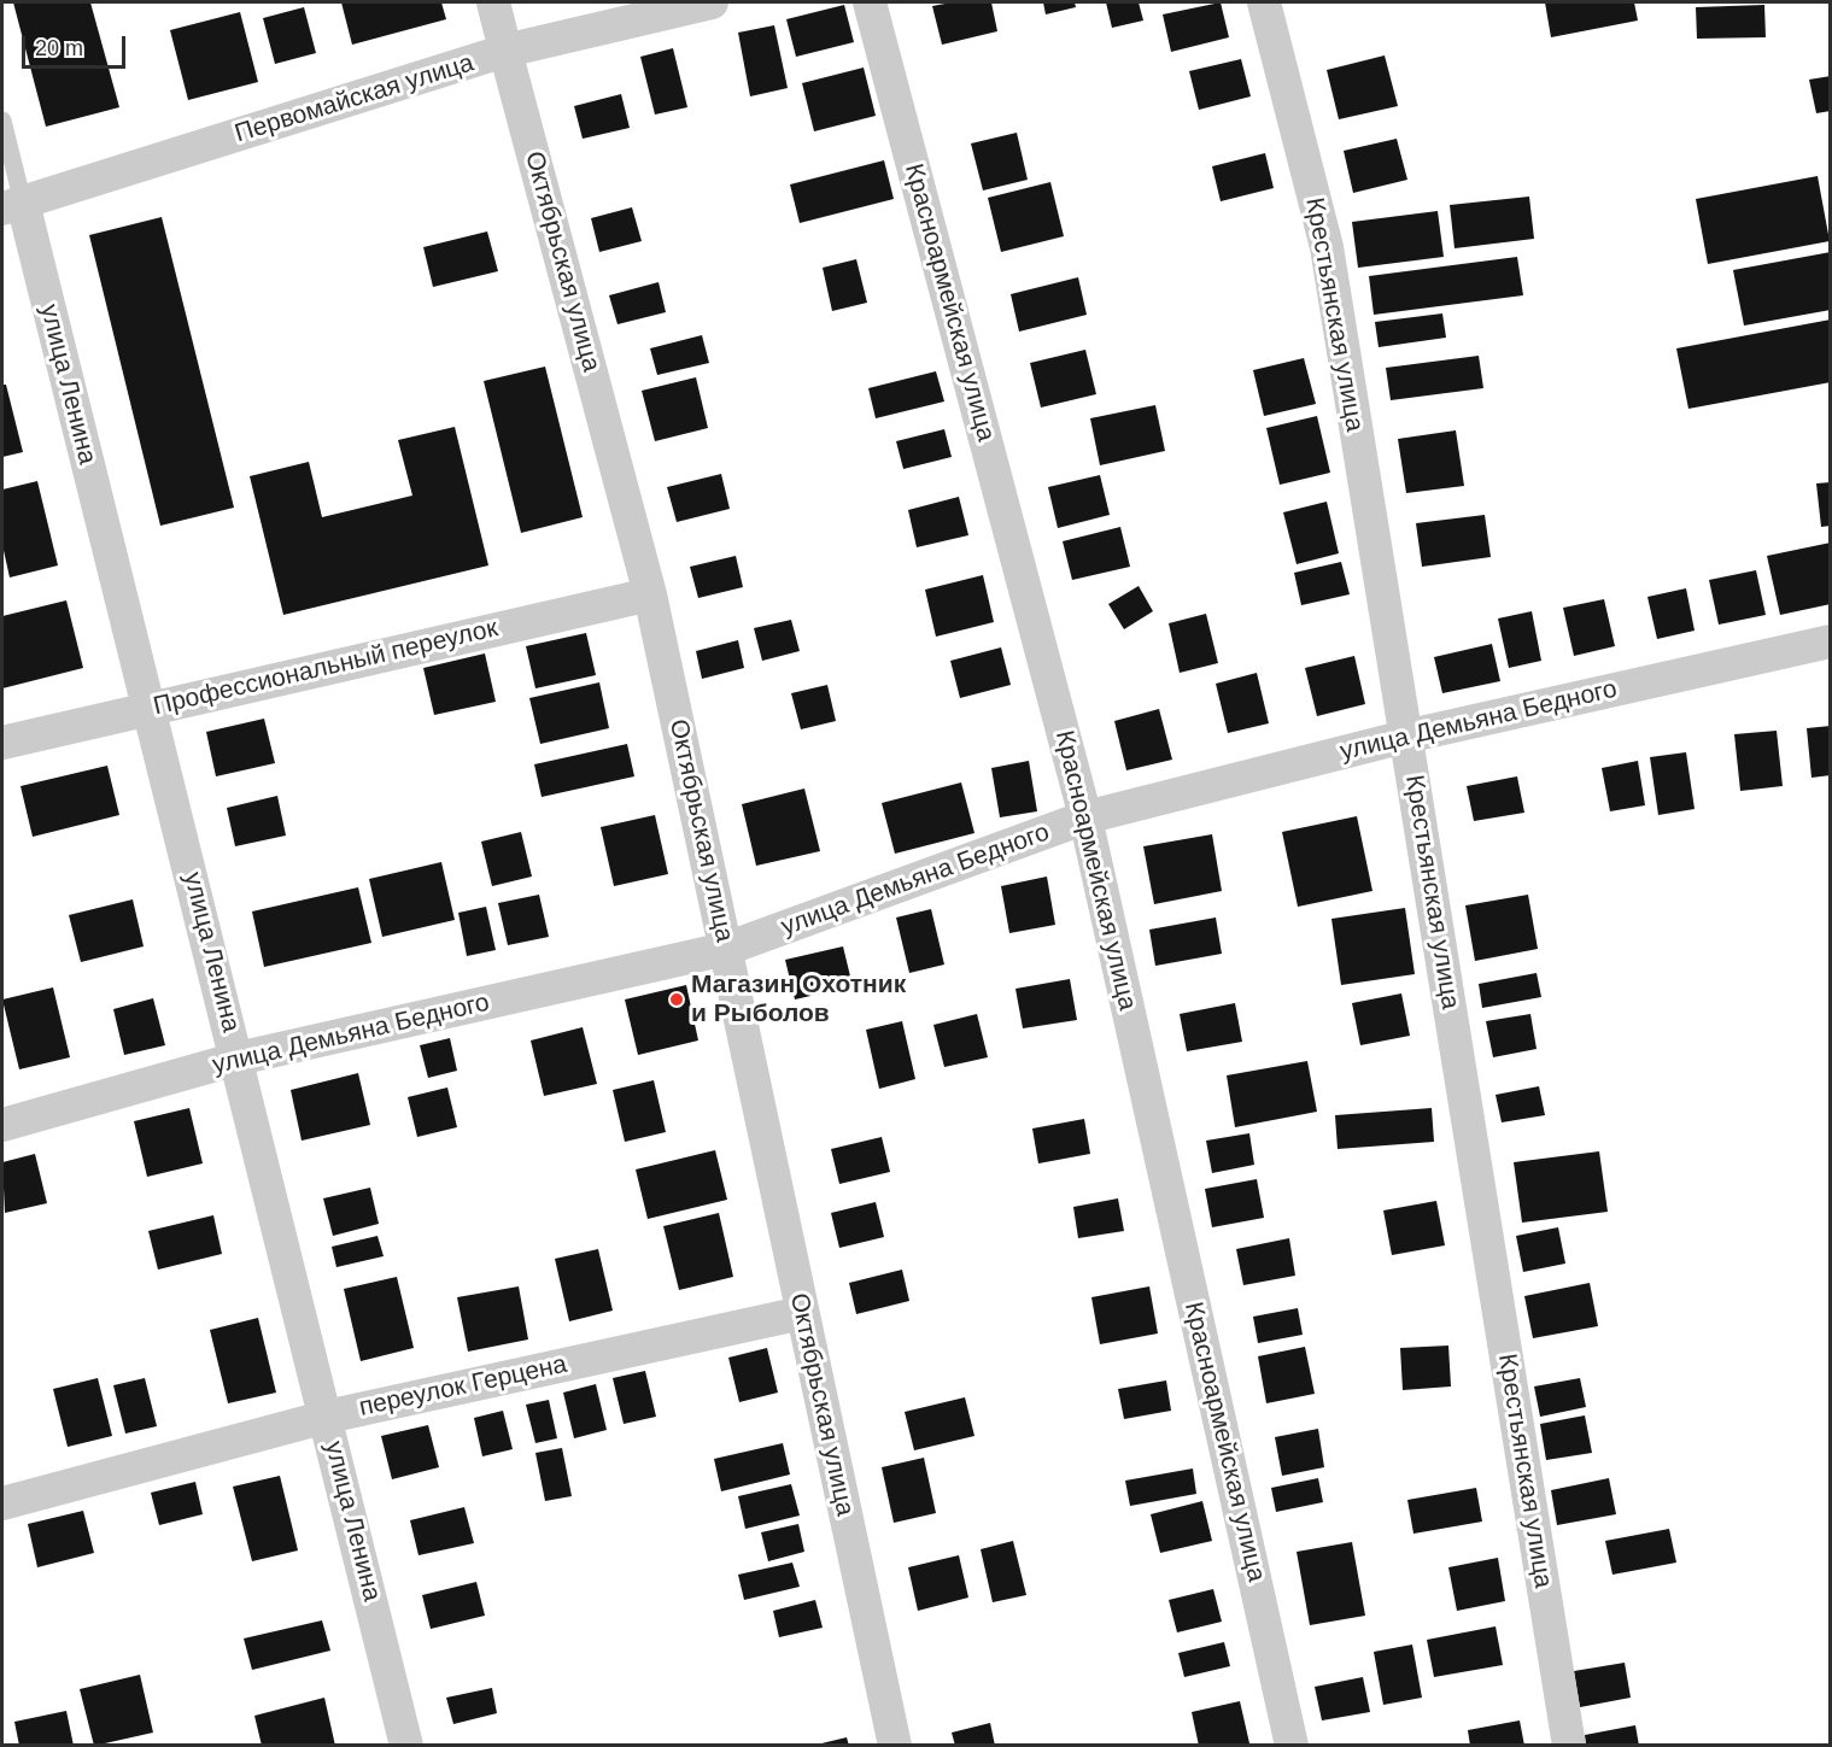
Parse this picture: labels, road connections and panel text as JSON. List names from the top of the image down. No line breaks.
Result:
{"streets":{"street":["Первомайская улица","Октябрьская улица","Красноармейская улица","Крестьянская улица","улица Ленина","Профессиональный переулок","улица Демьяна Бедного","переулок Герцена"]},"crossings":[["Первомайская улица","Октябрьская улица"],["Первомайская улица","улица Ленина"],["Октябрьская улица","Профессиональный переулок"],["Октябрьская улица","улица Демьяна Бедного"],["Октябрьская улица","переулок Герцена"],["Красноармейская улица","улица Демьяна Бедного"],["Крестьянская улица","улица Демьяна Бедного"],["улица Ленина","Профессиональный переулок"],["улица Ленина","улица Демьяна Бедного"],["улица Ленина","переулок Герцена"]],"places":["Магазин Охотник и Рыболов"],"scale_bar":"20 m"}
